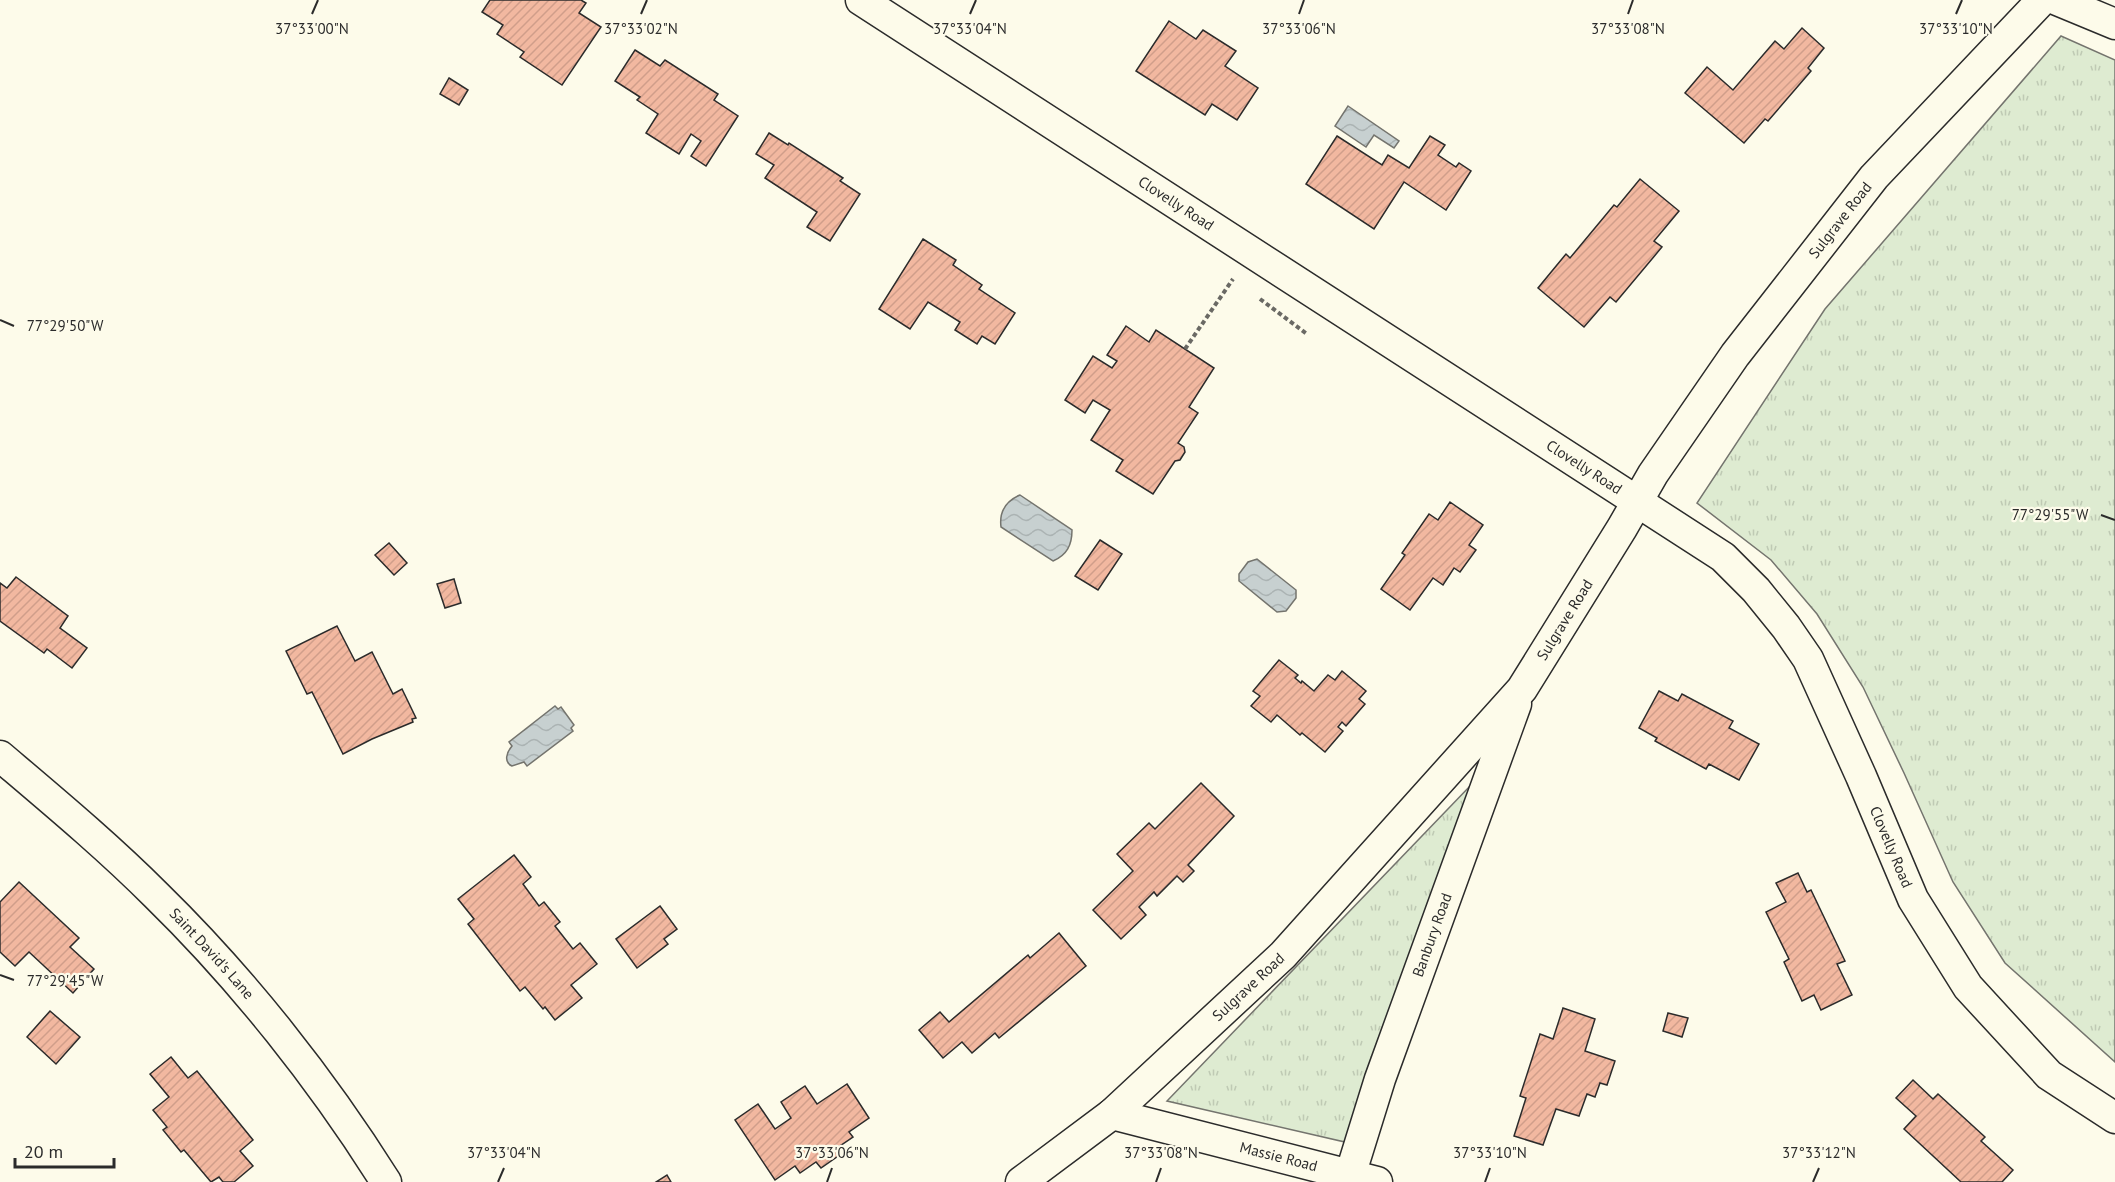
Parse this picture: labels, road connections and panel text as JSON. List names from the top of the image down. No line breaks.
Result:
{"streets":{"street":["Clovelly Road","Sulgrave Road","Banbury Road","Saint David's Lane","Massie Road"]},"crossings":[["Clovelly Road","Sulgrave Road"],["Sulgrave Road","Banbury Road"],["Sulgrave Road","Massie Road"],["Banbury Road","Massie Road"]],"scale_bar":"20 m","coordinates":["37°33'02\"N","37°33'04\"N","37°33'06\"N","37°33'08\"N","37°33'10\"N","37°33'00\"N","77°29'50\"W","77°29'55\"W","77°29'45\"W","37°33'12\"N"]}
